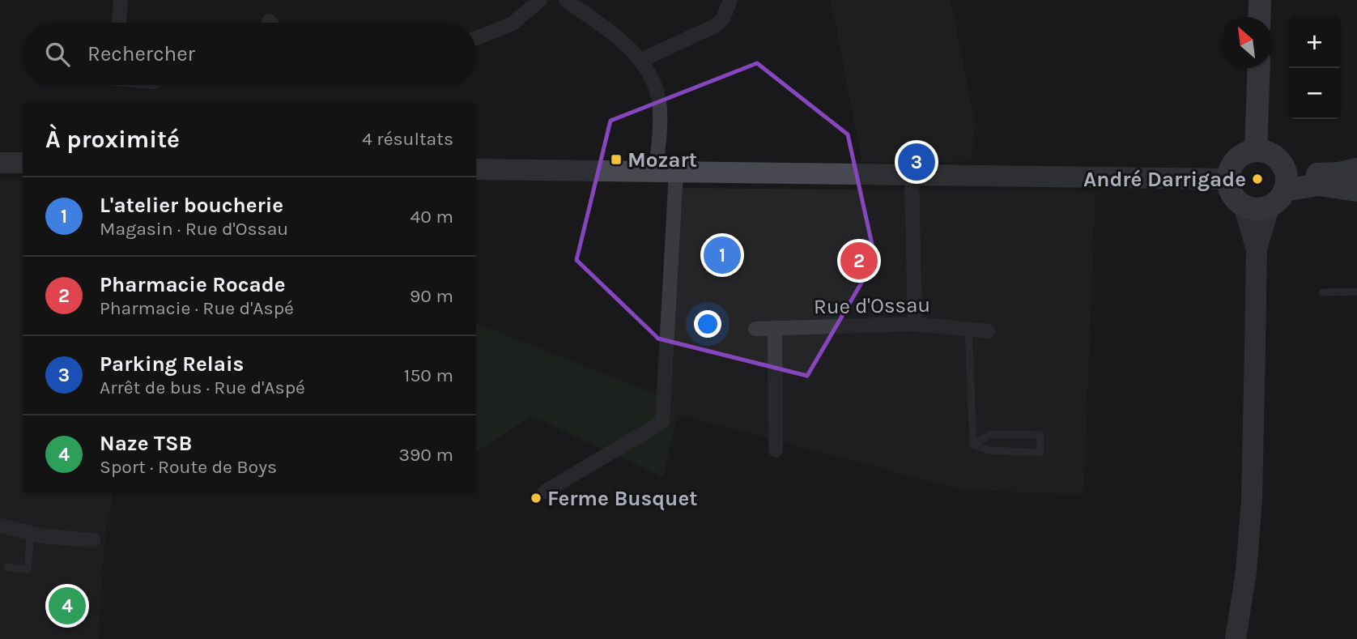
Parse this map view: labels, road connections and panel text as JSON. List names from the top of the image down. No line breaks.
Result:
{"streets":{"street":["Rue d'Ossau"]},"places":{"transit":["Mozart"],"other":["André Darrigade","Ferme Busquet"]},"north":"top left","page":{"map_buttons":["+","−"],"search":"Rechercher","heading":["À proximité","4 résultats"],"pins":["3","1","2","4"],"list":[{"mark":"1","name":"L'atelier boucherie","note":"Magasin · Rue d'Ossau","value":"40 m"},{"mark":"2","name":"Pharmacie Rocade","note":"Pharmacie · Rue d'Aspé","value":"90 m"},{"mark":"3","name":"Parking Relais","note":"Arrêt de bus · Rue d'Aspé","value":"150 m"},{"mark":"4","name":"Naze TSB","note":"Sport · Route de Boys","value":"390 m"}]}}
